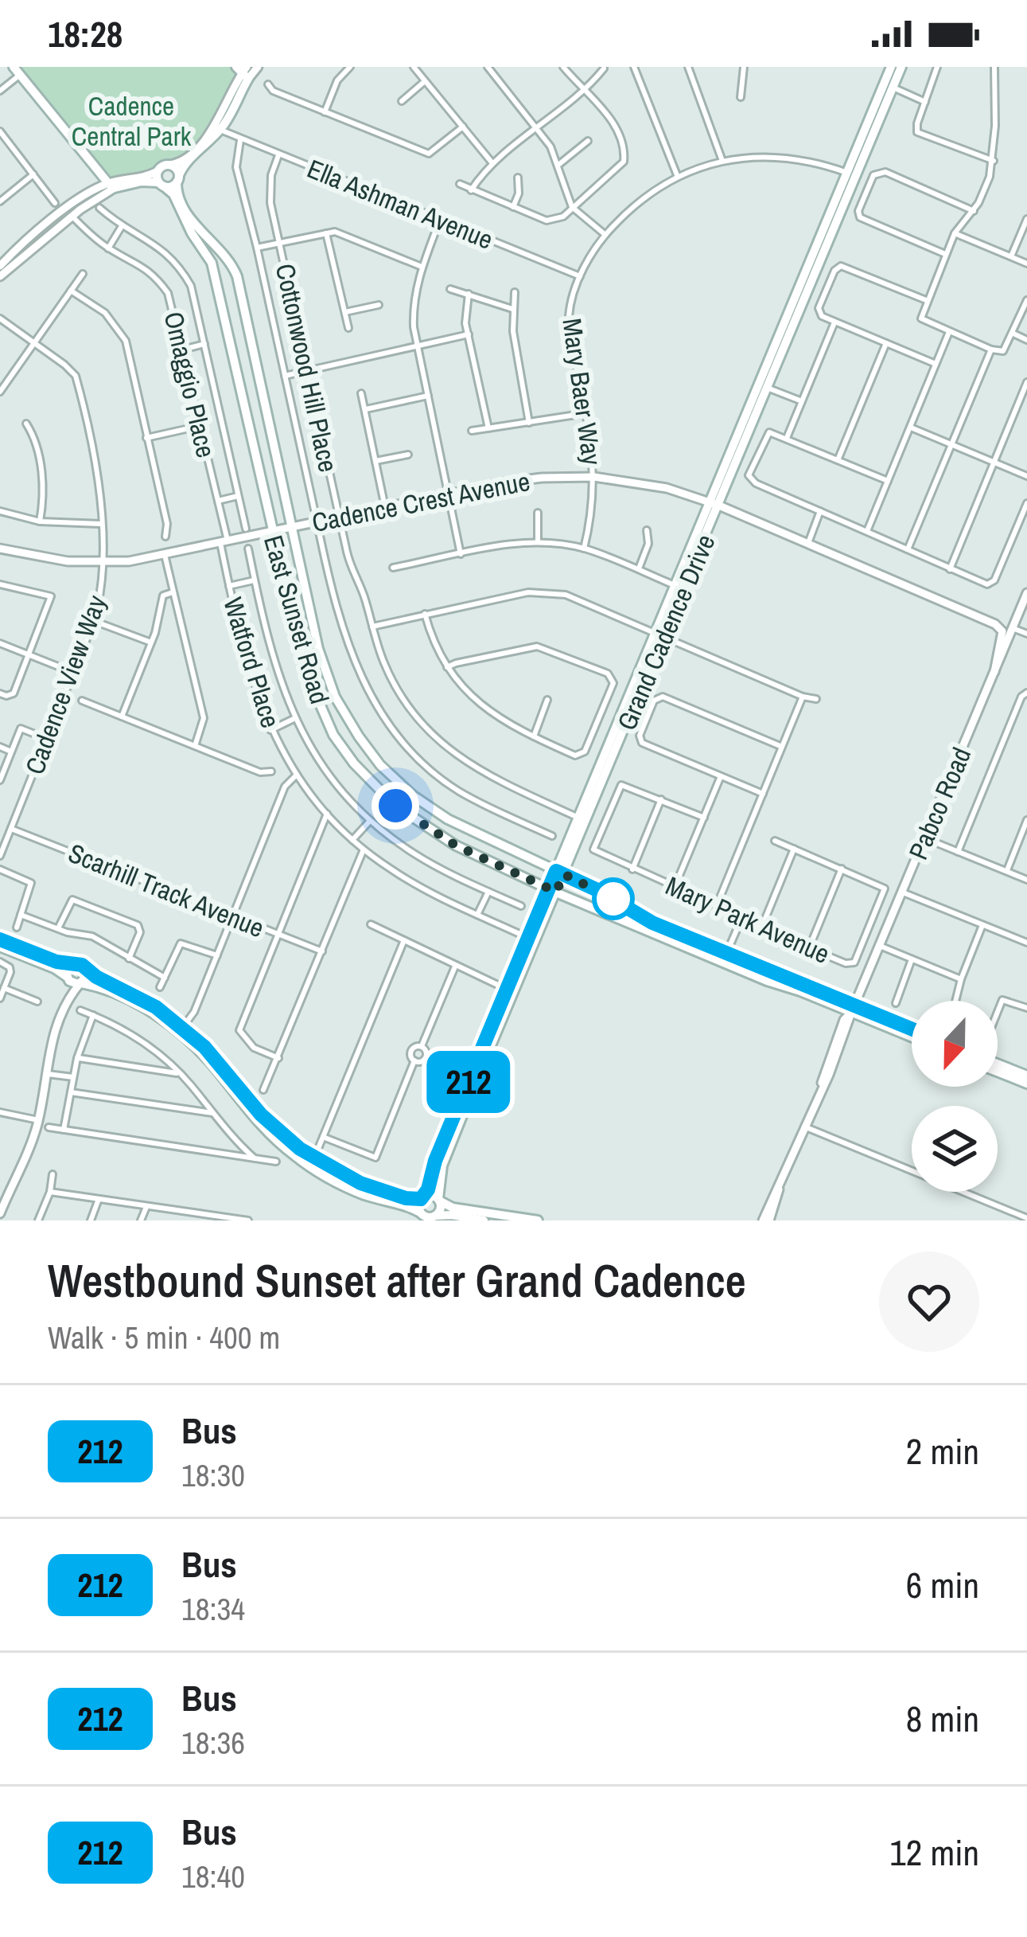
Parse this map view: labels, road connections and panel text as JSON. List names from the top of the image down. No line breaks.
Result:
{"streets":{"main road":["East Sunset Road","Grand Cadence Drive"],"street":["Ella Ashman Avenue","Cottonwood Hill Place","Omaggio Place","Mary Baer Way","Cadence Crest Avenue","Watford Place","Cadence View Way","Pabco Road","Scarhill Track Avenue","Mary Park Avenue"]},"crossings":[["Ella Ashman Avenue","Cottonwood Hill Place"],["Ella Ashman Avenue","Mary Baer Way"],["Cottonwood Hill Place","Cadence Crest Avenue"],["Cottonwood Hill Place","Grand Cadence Drive"],["Omaggio Place","Cadence Crest Avenue"],["Omaggio Place","Watford Place"],["Mary Baer Way","Cadence Crest Avenue"],["Mary Baer Way","Grand Cadence Drive"],["Cadence Crest Avenue","East Sunset Road"],["Cadence Crest Avenue","Grand Cadence Drive"],["Cadence Crest Avenue","Watford Place"],["Cadence Crest Avenue","Cadence View Way"],["Cadence Crest Avenue","Pabco Road"],["East Sunset Road","Grand Cadence Drive"],["East Sunset Road","Pabco Road"],["Grand Cadence Drive","Watford Place"],["Cadence View Way","Scarhill Track Avenue"]],"parks":["Cadence Central Park"],"lines":["bus line 212"],"north":"bottom","page":{"status":"18:28","on_map":"212","heading":["Westbound Sunset after Grand Cadence","Walk · 5 min · 400 m"],"list":[{"mark":"212","name":"Bus","note":"18:30","value":"2 min"},{"mark":"212","name":"Bus","note":"18:34","value":"6 min"},{"mark":"212","name":"Bus","note":"18:36","value":"8 min"},{"mark":"212","name":"Bus","note":"18:40","value":"12 min"}]}}
